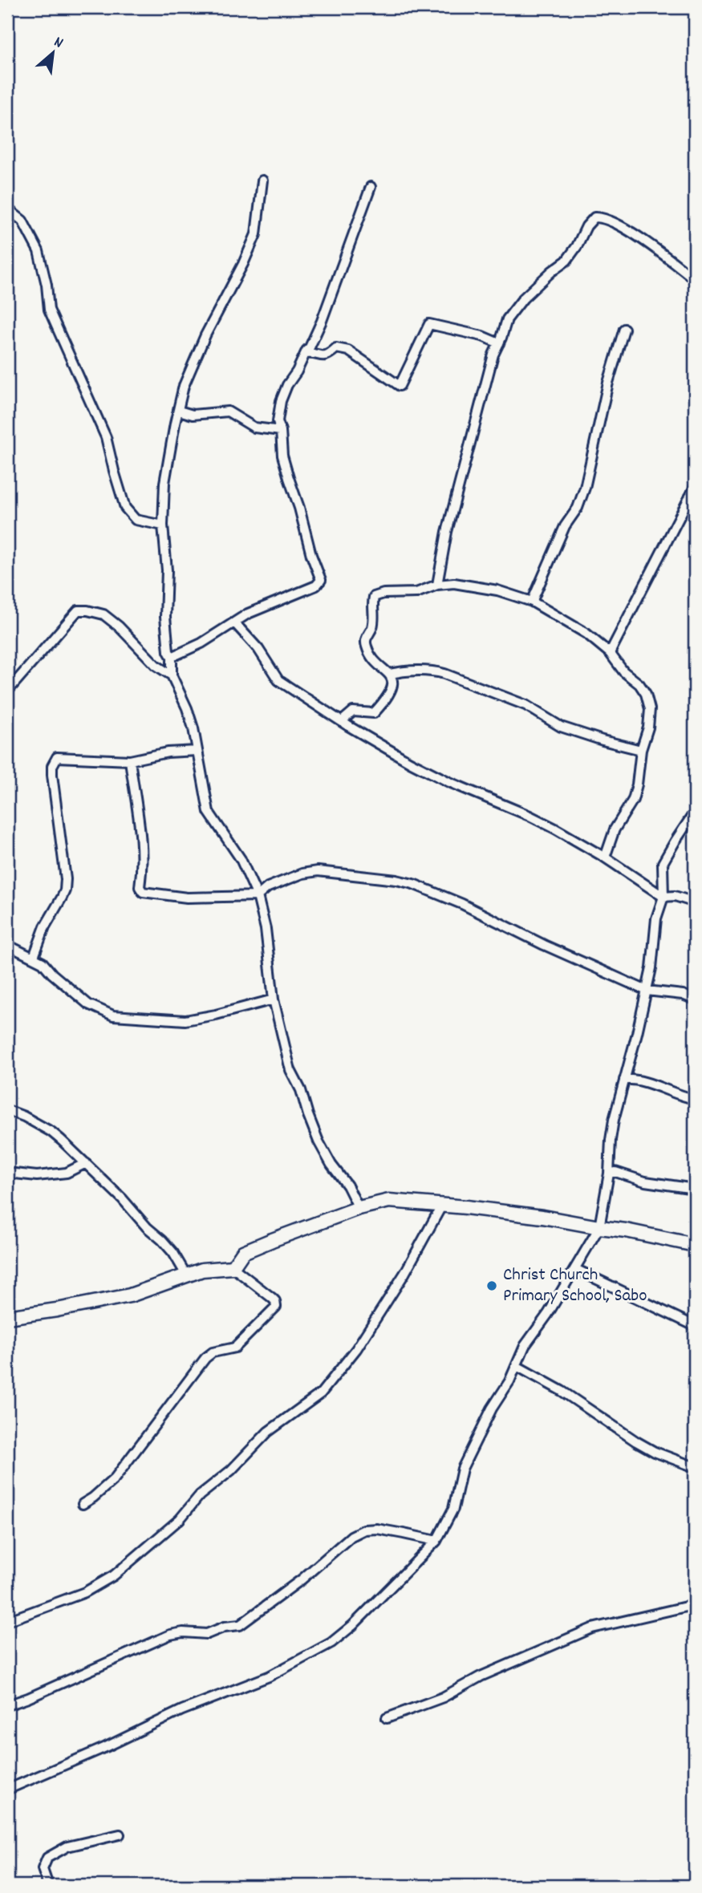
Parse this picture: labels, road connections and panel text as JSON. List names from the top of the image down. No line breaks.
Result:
{"places":["Christ Church Primary School, Sabo"],"north":"top right"}
